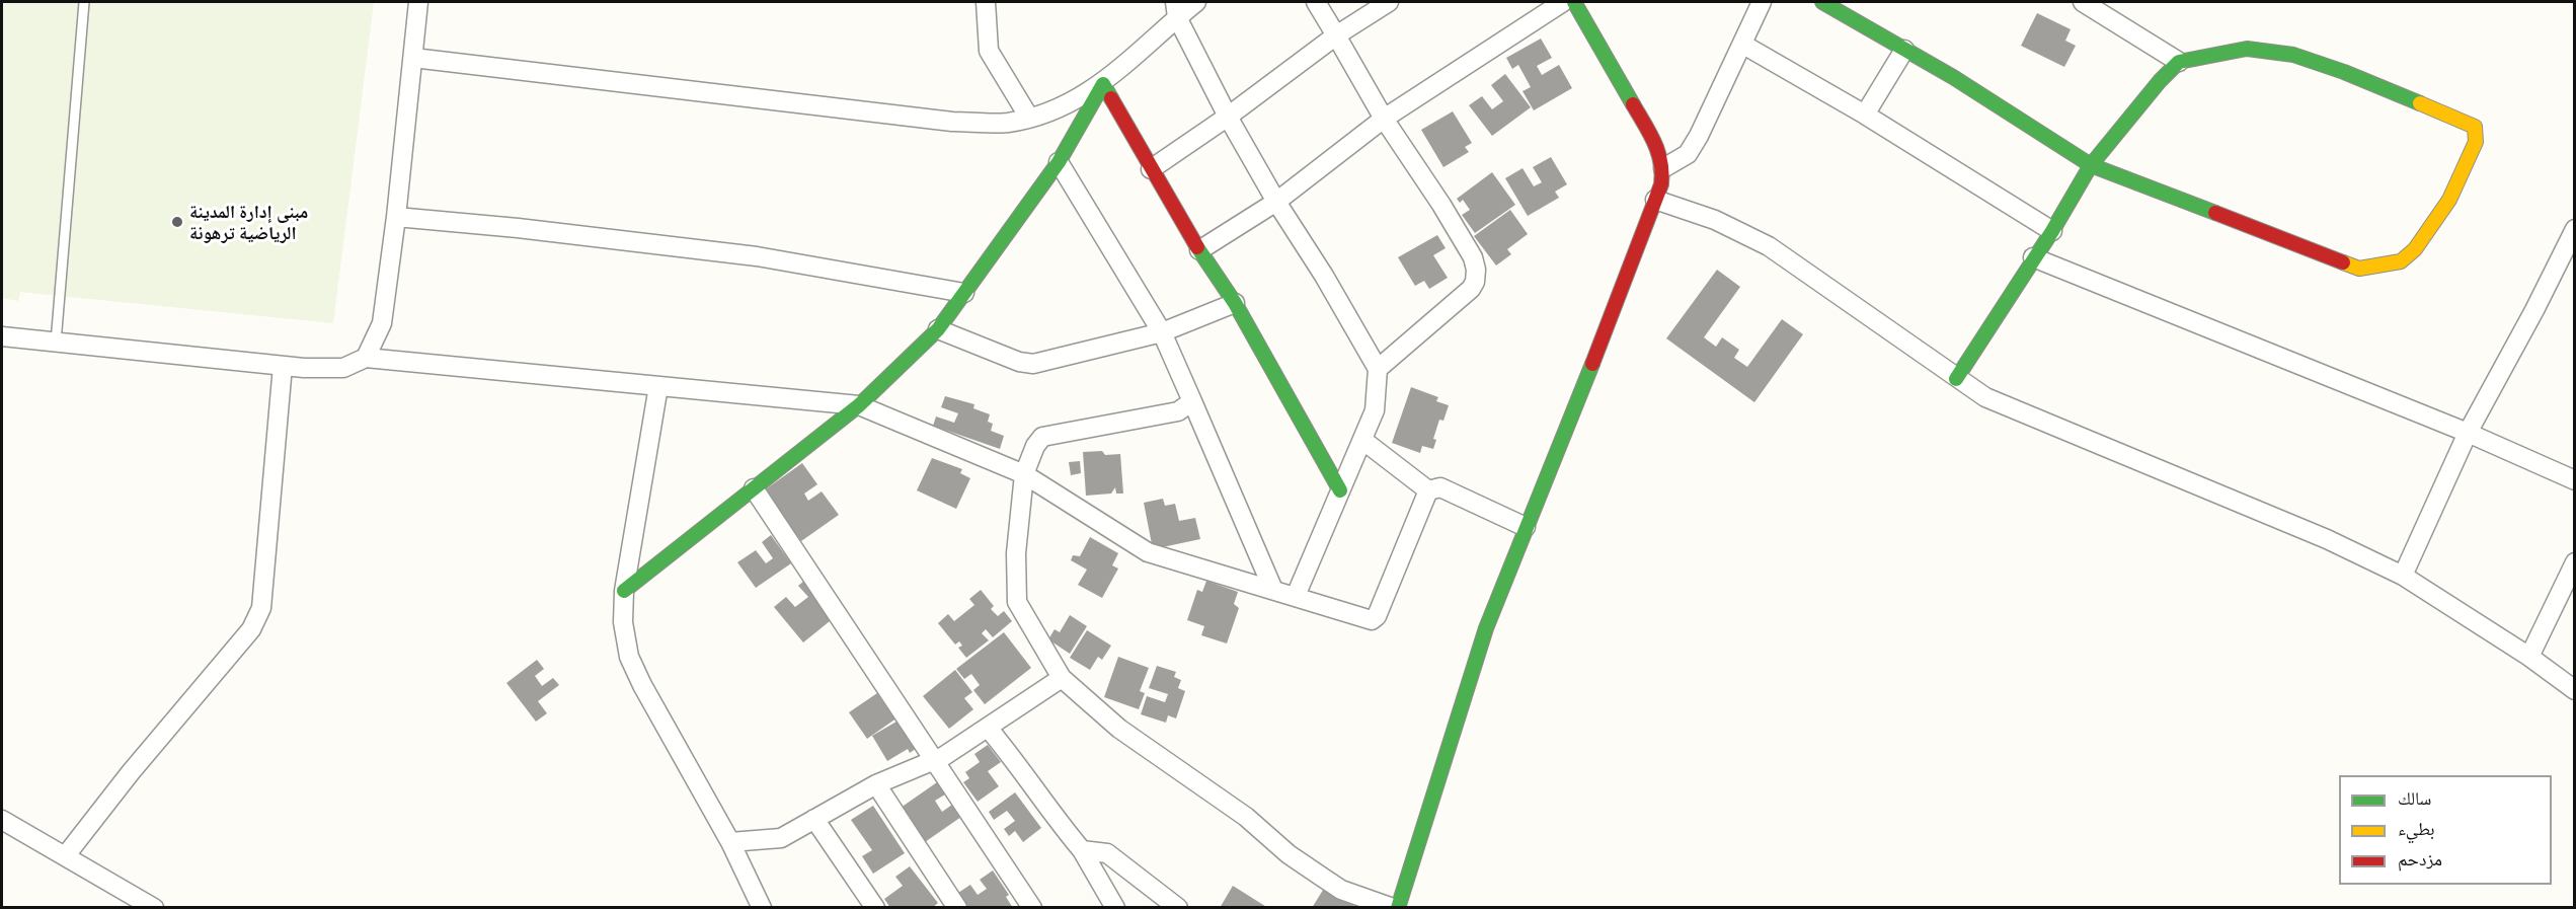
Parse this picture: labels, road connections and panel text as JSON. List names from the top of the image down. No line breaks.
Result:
{"places":["مبنى إدارة المدينة الرياضية ترهونة"],"legend":["سالك","بطيء","مزدحم"]}
